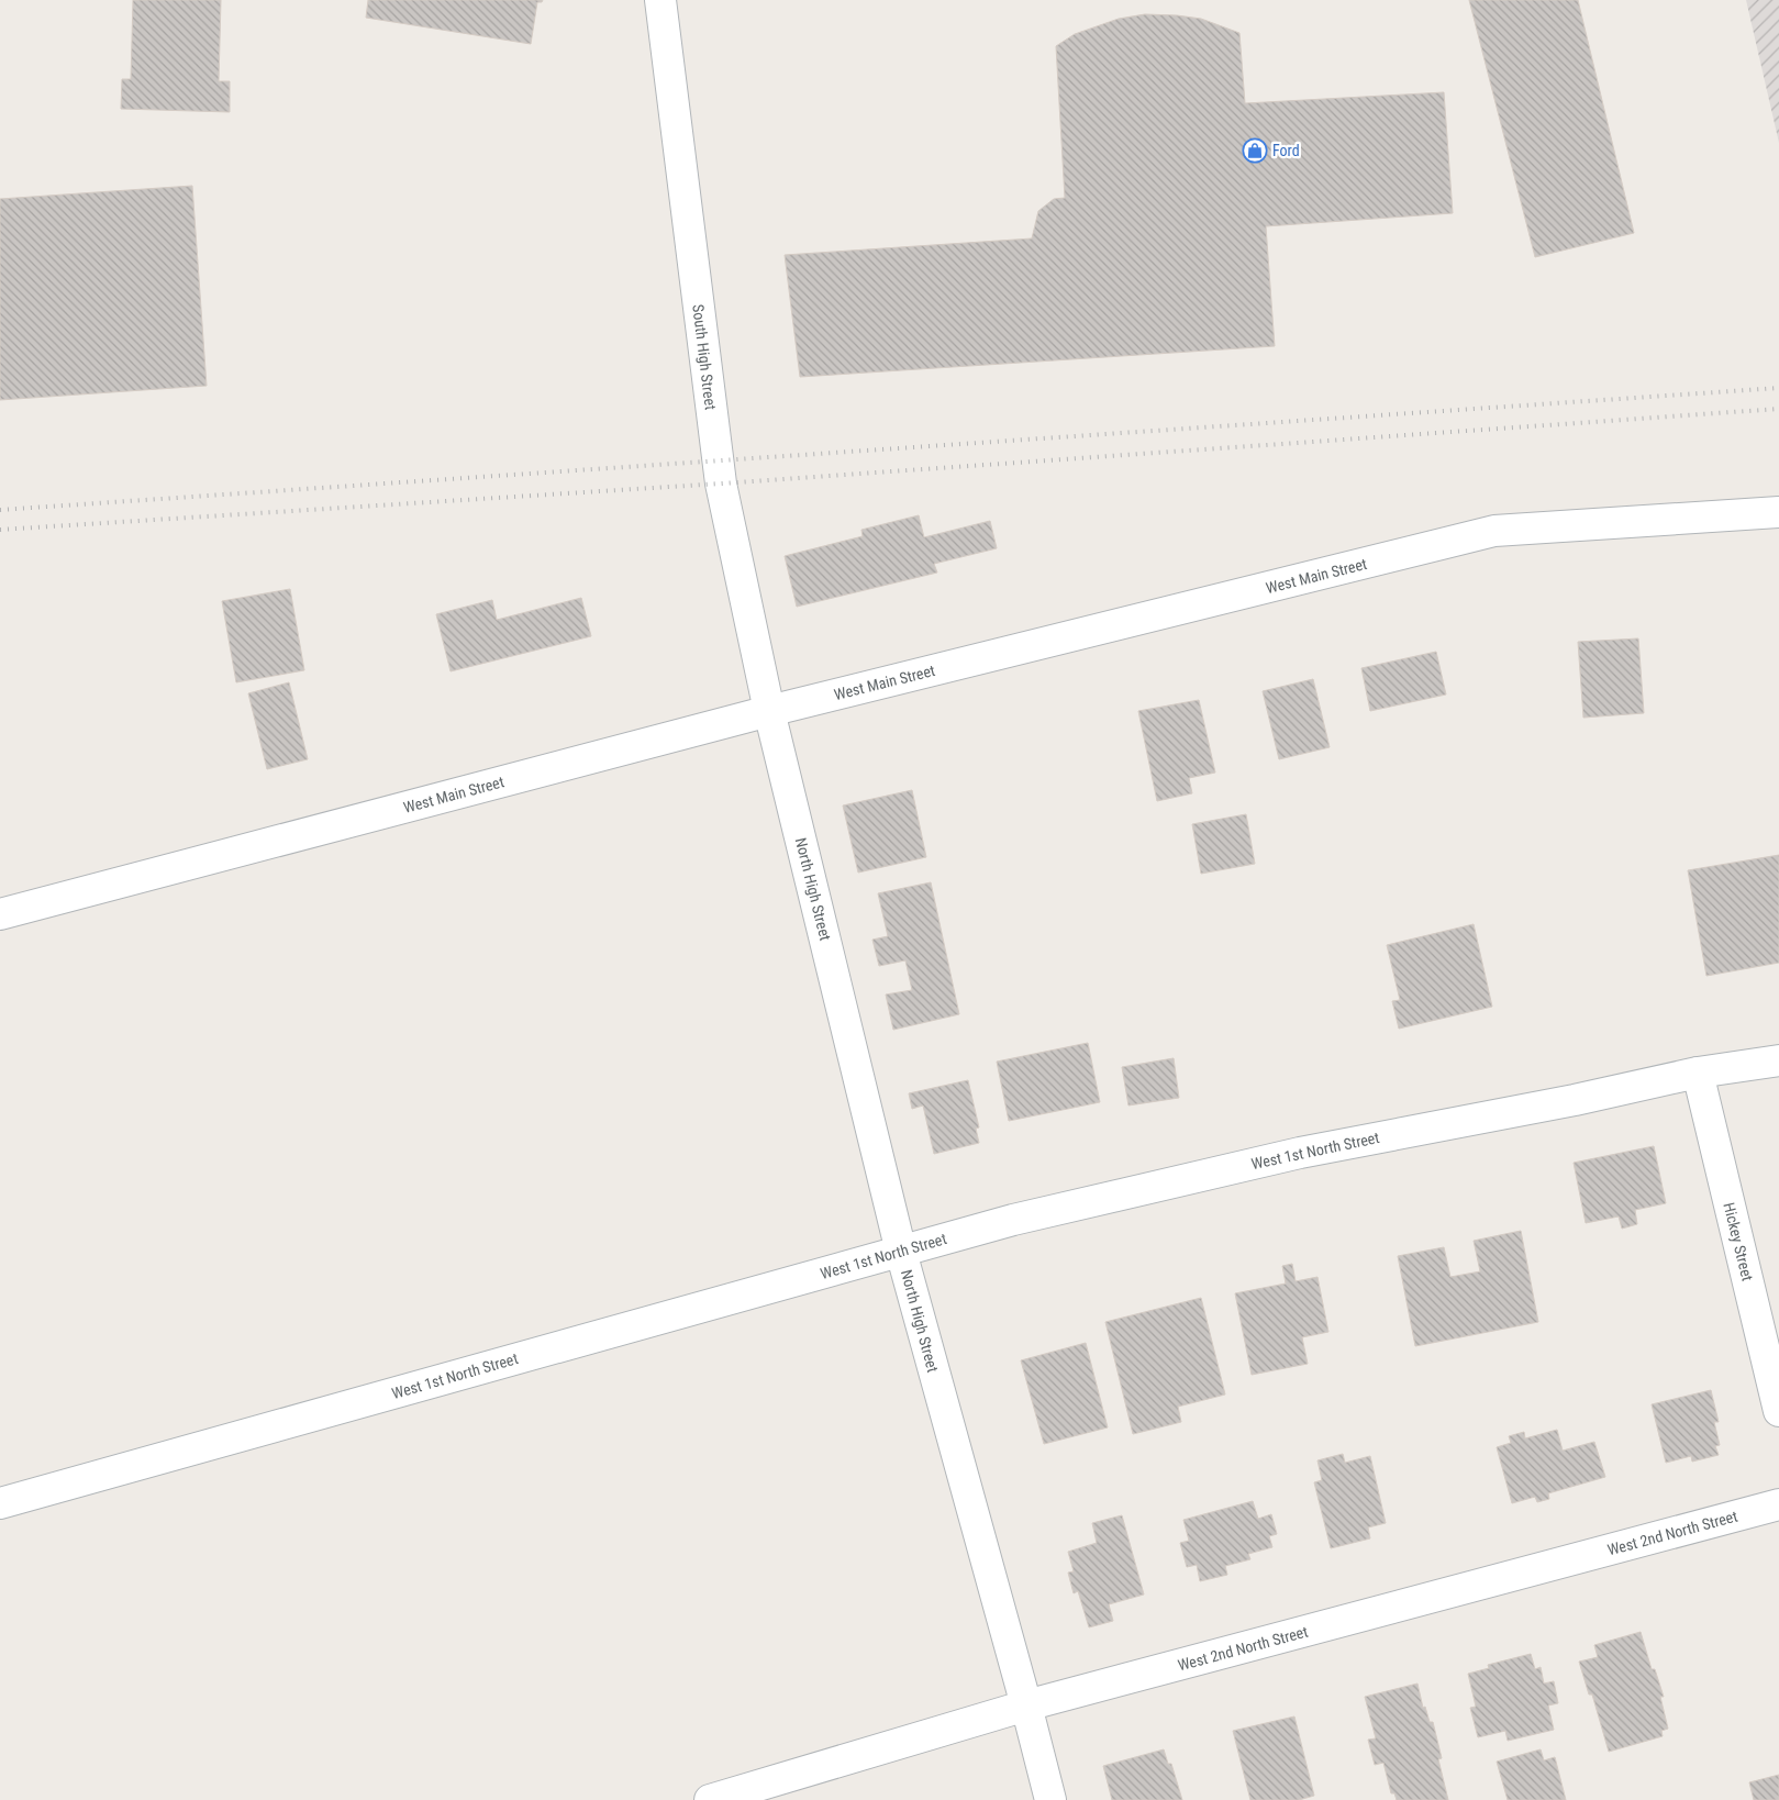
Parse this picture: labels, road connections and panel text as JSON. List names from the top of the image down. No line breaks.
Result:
{"streets":{"street":["South High Street","West Main Street","North High Street","West 1st North Street","Hickey Street","West 2nd North Street"]},"crossings":[["South High Street","West Main Street"],["South High Street","North High Street"],["West Main Street","North High Street"],["North High Street","West 1st North Street"],["North High Street","West 2nd North Street"],["West 1st North Street","Hickey Street"]],"places":{"shop":["Ford"]}}
